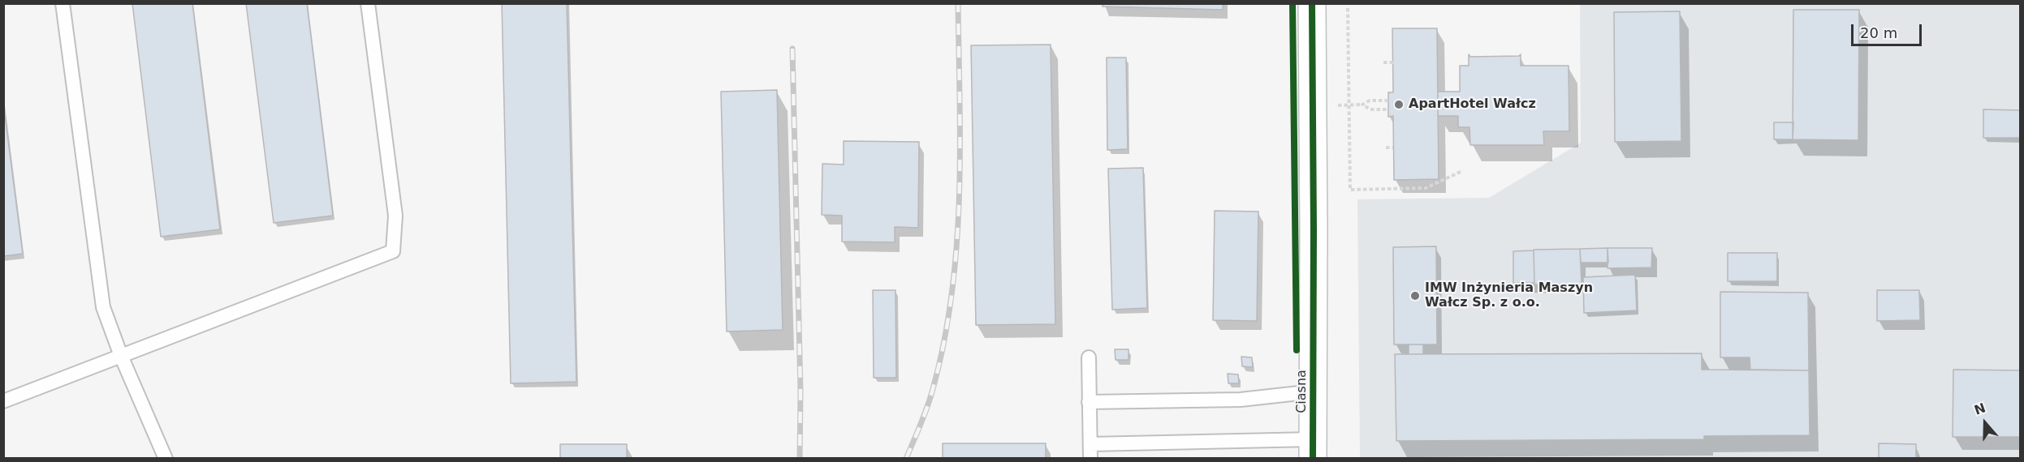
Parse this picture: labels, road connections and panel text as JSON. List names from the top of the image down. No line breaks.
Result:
{"streets":{"street":["Ciasna"]},"places":["ApartHotel Wałcz","IMW Inżynieria Maszyn Wałcz Sp. z o.o."],"scale_bar":"20 m","north":"top"}
